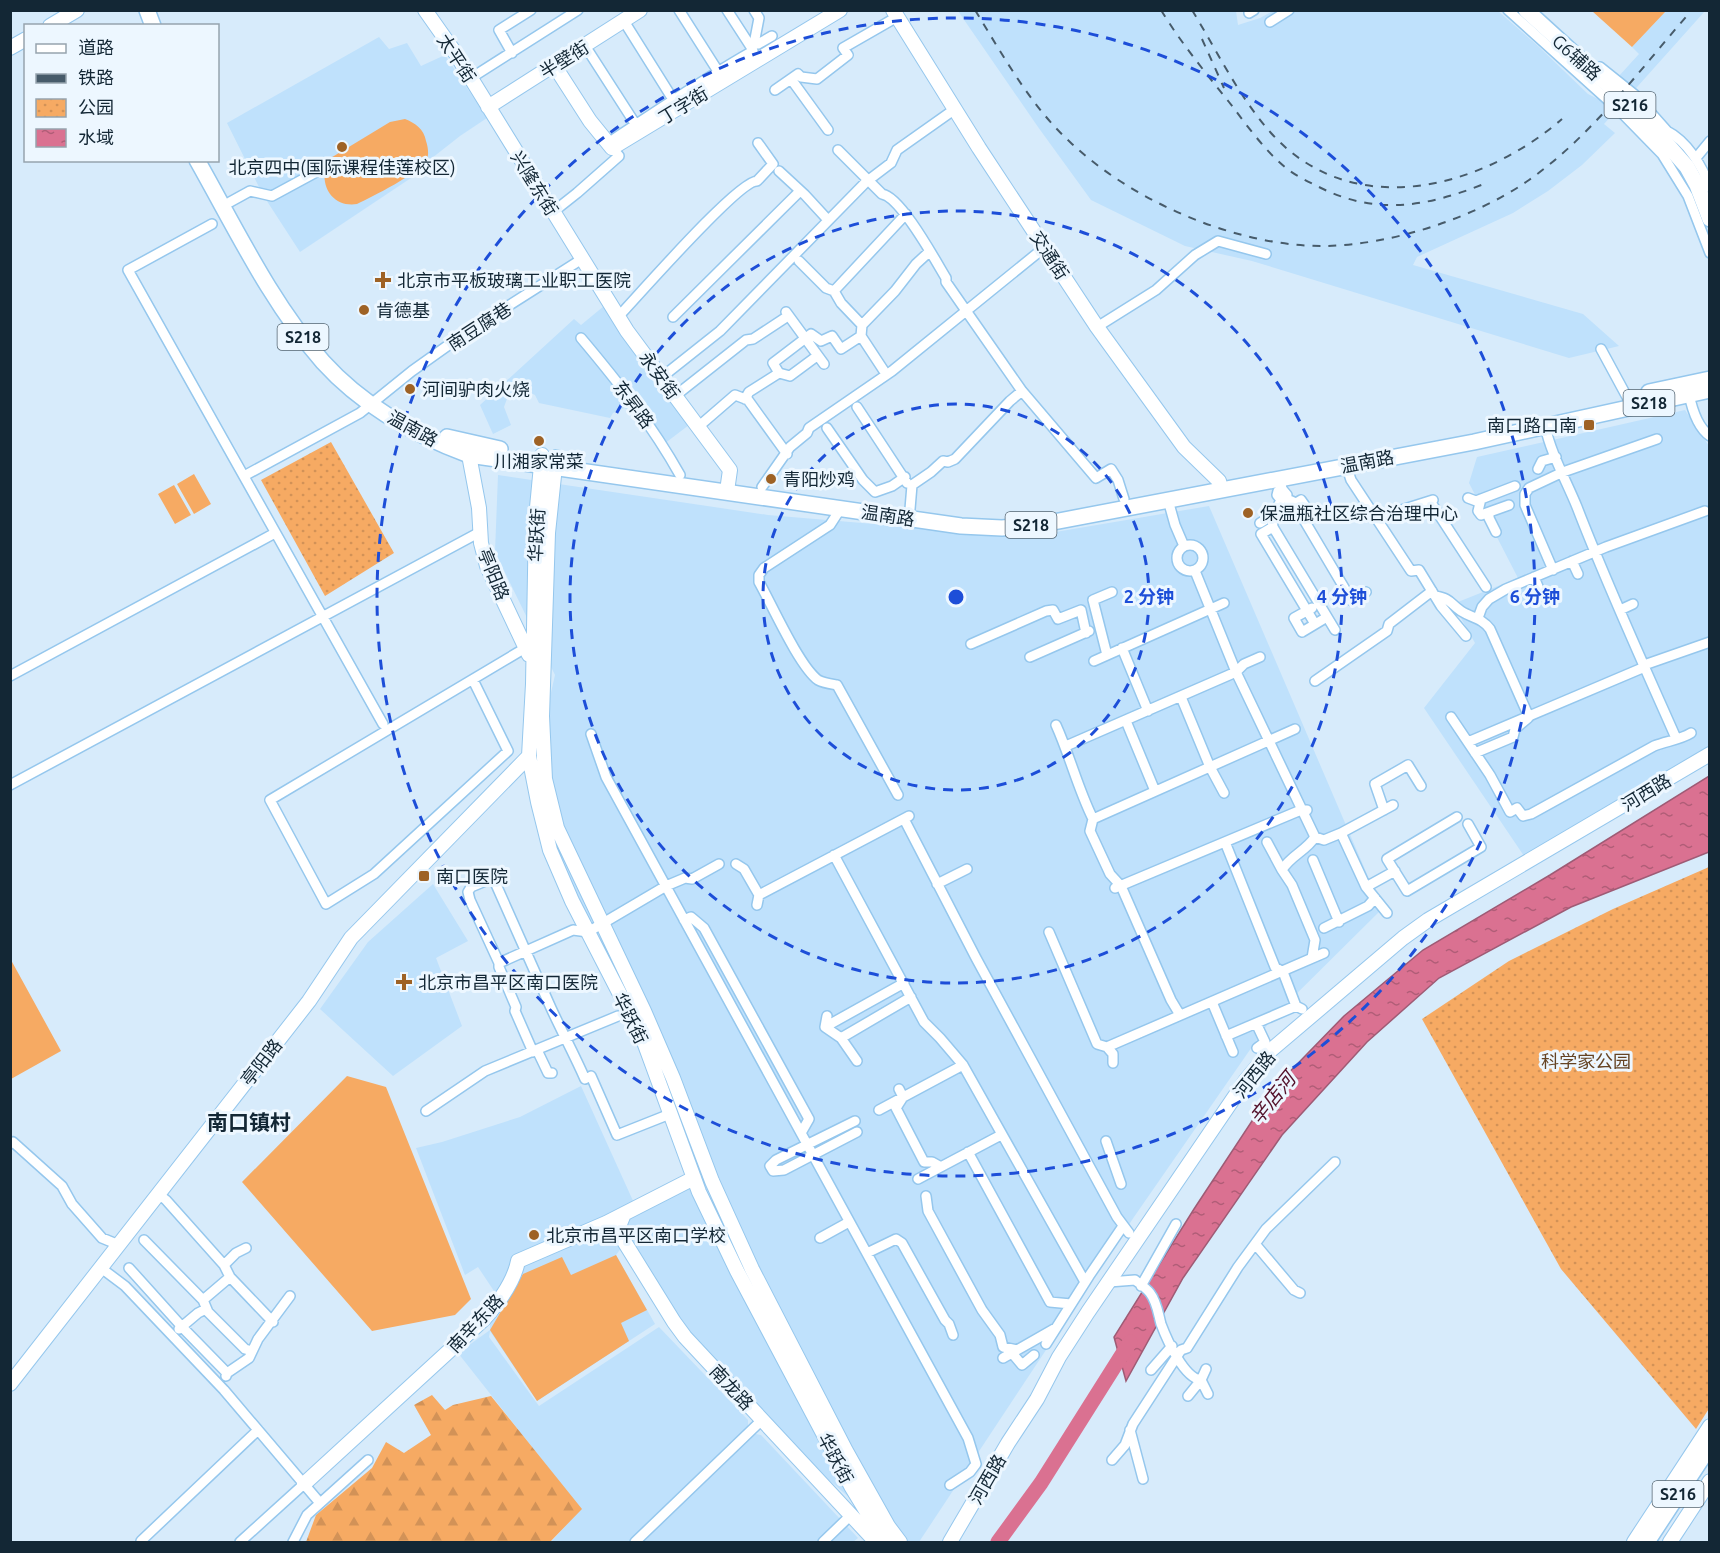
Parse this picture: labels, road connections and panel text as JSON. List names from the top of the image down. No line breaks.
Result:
{"streets":{"main road":["G6辅路","S216","S218","温南路"],"street":["太平街","半壁街","丁字街","兴隆东街","交通街","南豆腐巷","永安街","东昇路","华跃街","亭阳路","河西路","南辛东路","南龙路"]},"crossings":[["太平街","半壁街"],["太平街","兴隆东街"],["半壁街","兴隆东街"],["兴隆东街","南豆腐巷"],["兴隆东街","永安街"],["交通街","温南路"],["南豆腐巷","永安街"],["南豆腐巷","温南路"],["永安街","温南路"],["东昇路","温南路"],["温南路","华跃街"],["温南路","亭阳路"],["华跃街","亭阳路"],["华跃街","南辛东路"],["南辛东路","南龙路"]],"districts":["南口镇村"],"water":["辛店河"],"parks":["科学家公园"],"places":{"other":["北京四中(国际课程佳莲校区)","肯德基","河间驴肉火烧","川湘家常菜","青阳炒鸡","保温瓶社区综合治理中心","北京市昌平区南口学校"],"health":["北京市平板玻璃工业职工医院","北京市昌平区南口医院"],"transit":["南口路口南","南口医院"]},"legend":["道路","铁路","公园","水域"],"rings":["2 分钟","4 分钟","6 分钟"]}
